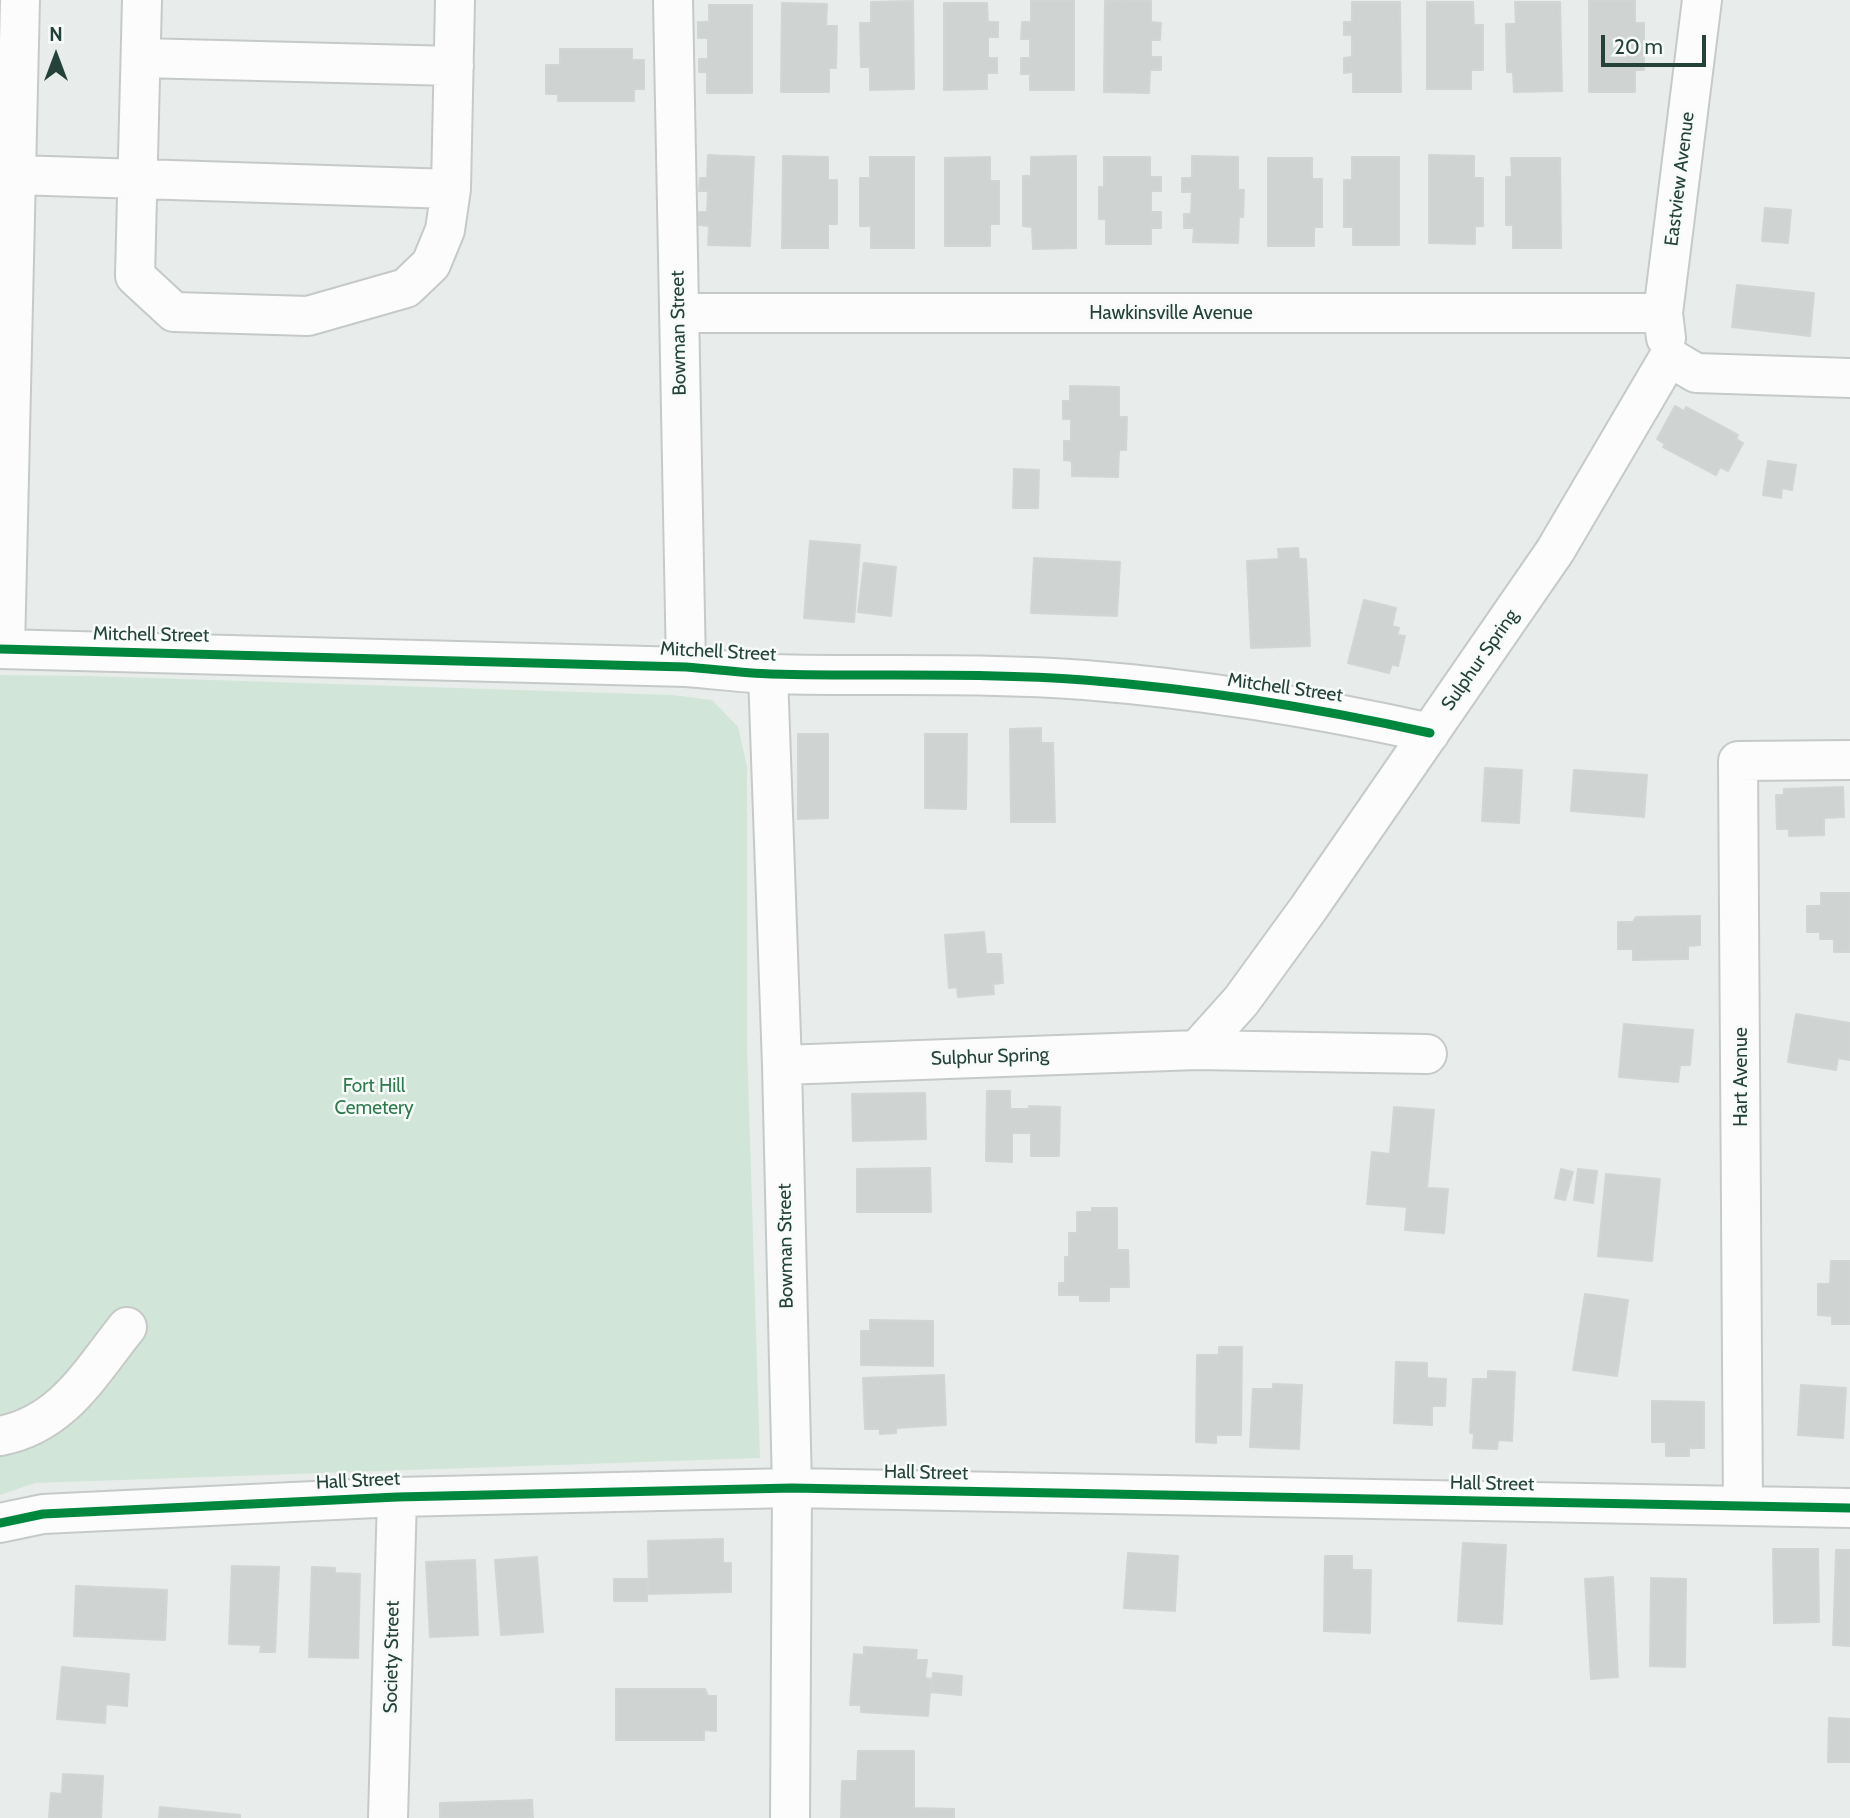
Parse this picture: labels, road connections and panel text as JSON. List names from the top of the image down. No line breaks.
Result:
{"streets":{"street":["Eastview Avenue","Hawkinsville Avenue","Bowman Street","Mitchell Street","Sulphur Spring","Hart Avenue","Hall Street","Society Street"]},"crossings":[["Eastview Avenue","Hawkinsville Avenue"],["Eastview Avenue","Sulphur Spring"],["Hawkinsville Avenue","Bowman Street"],["Bowman Street","Mitchell Street"],["Bowman Street","Sulphur Spring"],["Bowman Street","Hall Street"],["Mitchell Street","Sulphur Spring"],["Hart Avenue","Hall Street"],["Hall Street","Society Street"]],"parks":["Fort Hill Cemetery"],"scale_bar":"20 m","north":"top"}
